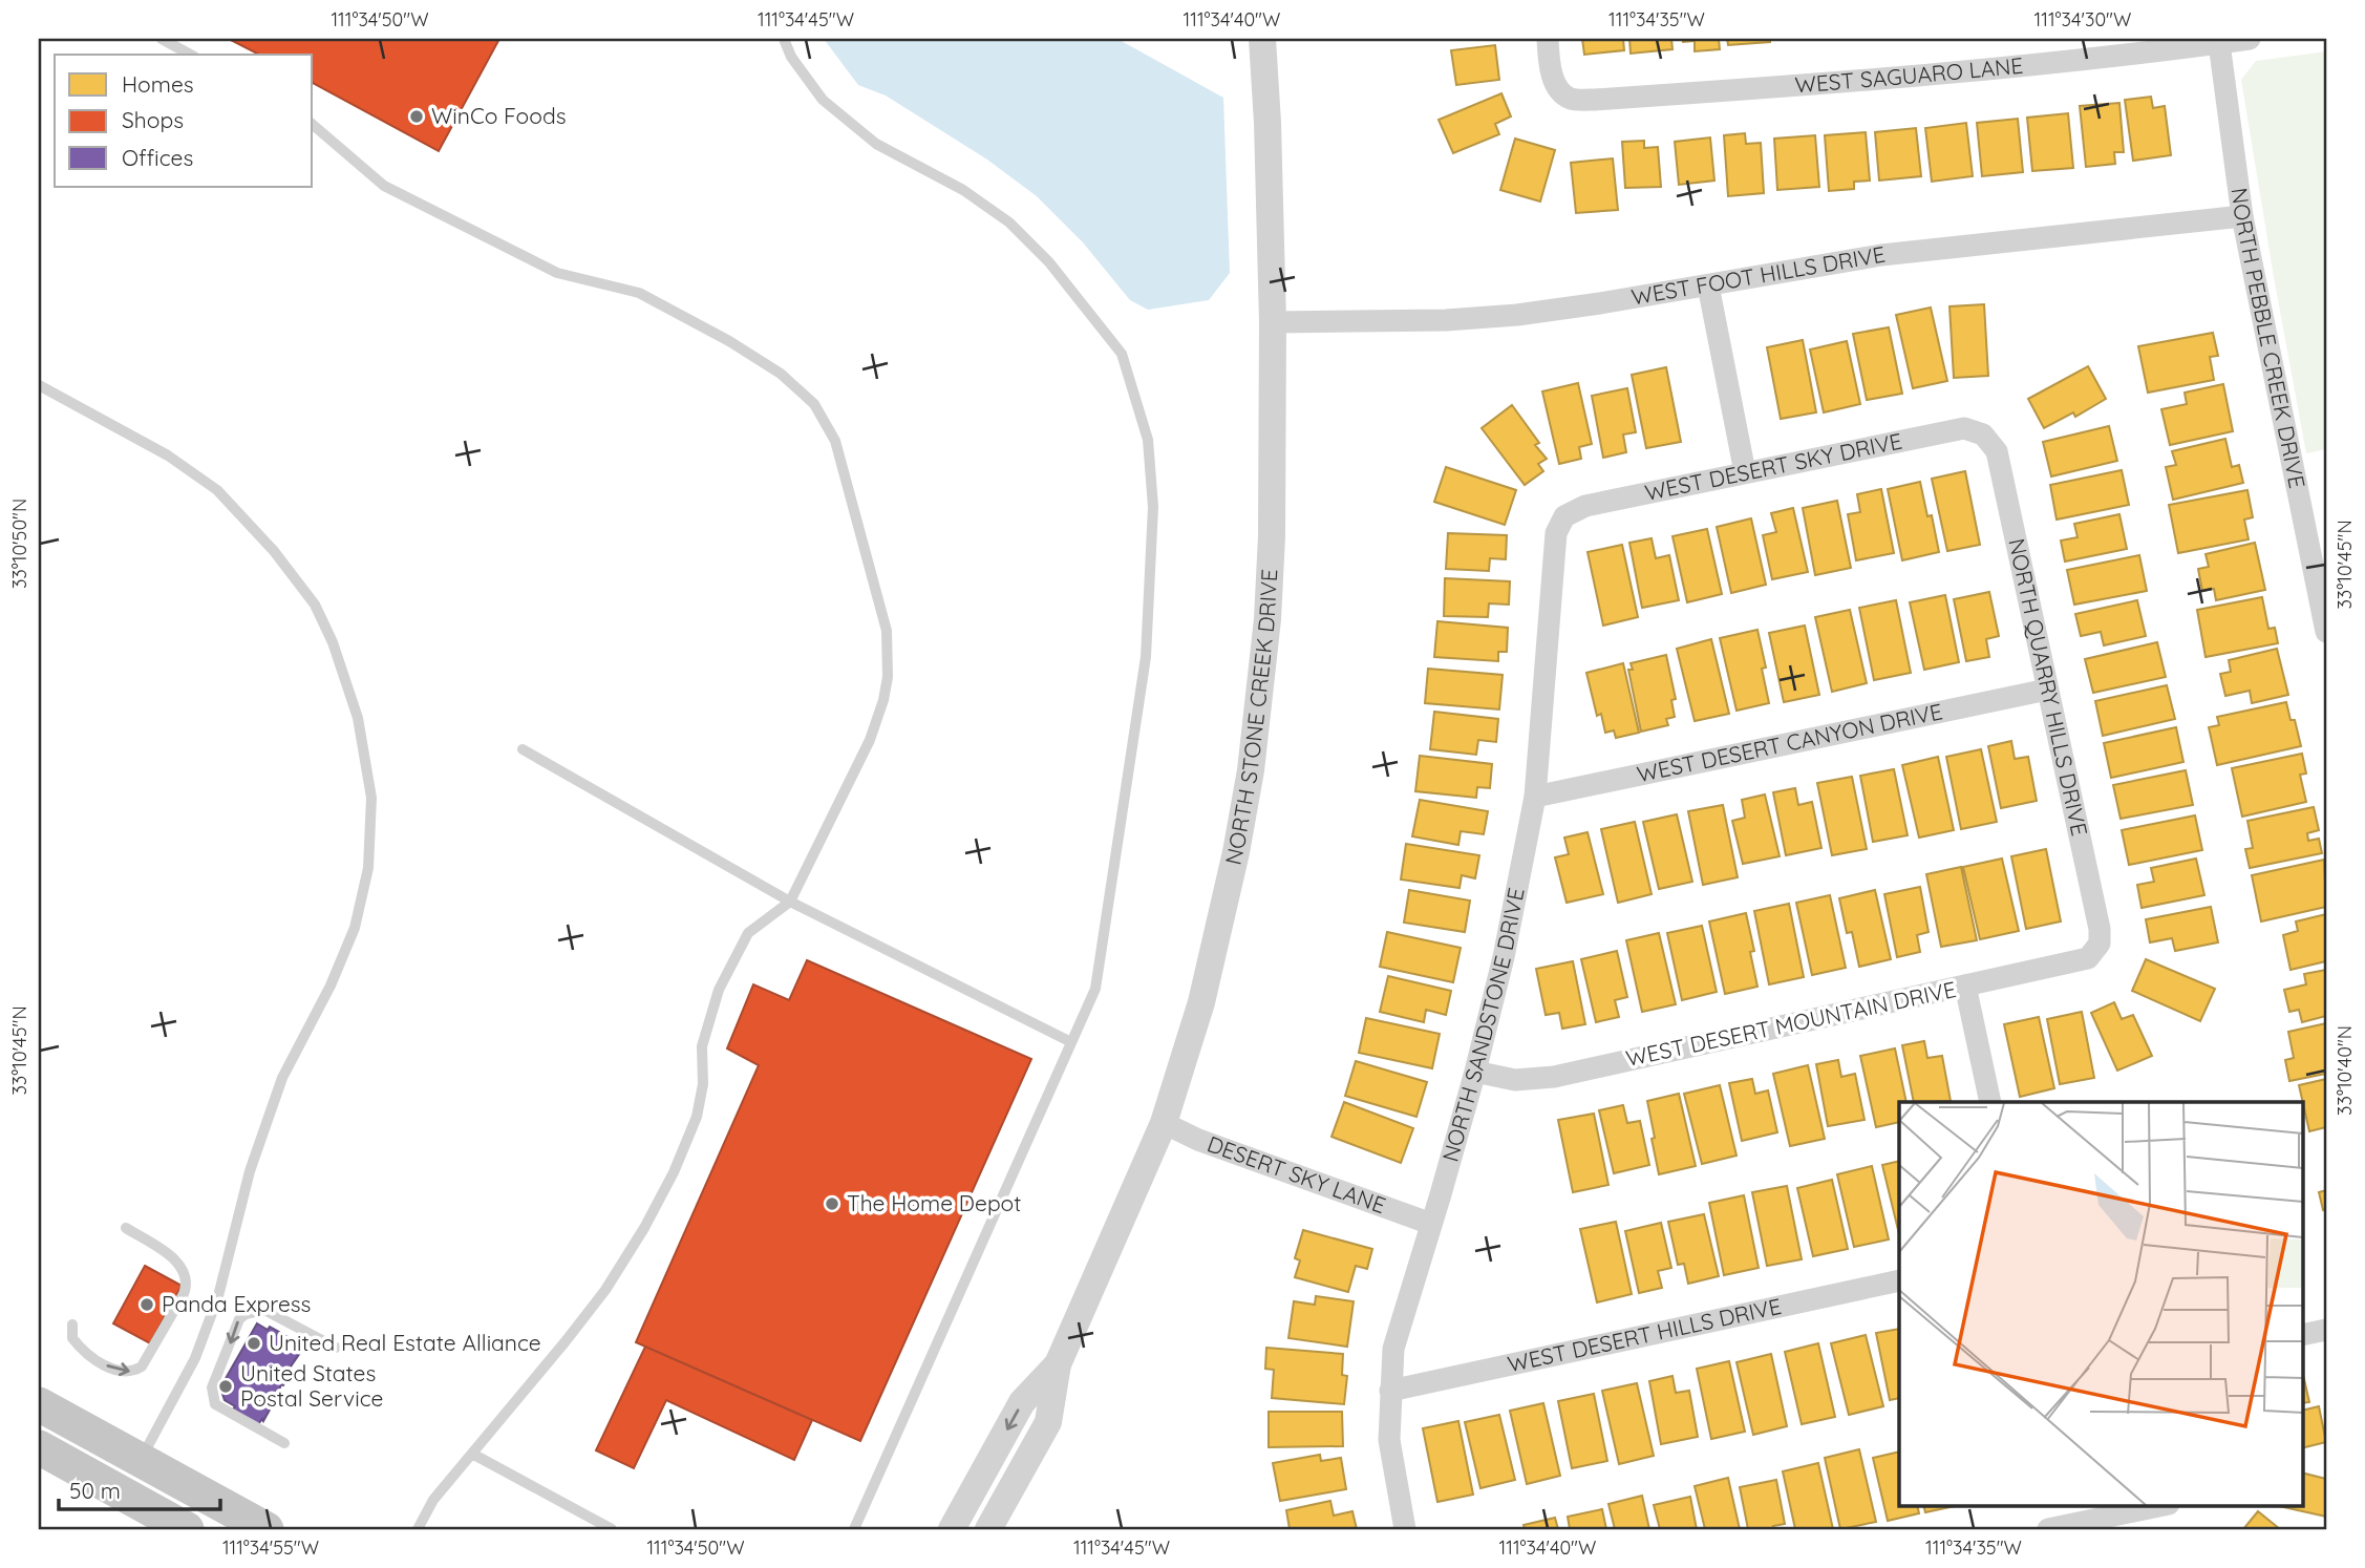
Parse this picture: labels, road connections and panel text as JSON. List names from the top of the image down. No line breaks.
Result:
{"streets":{"street":["WEST SAGUARO LANE","WEST FOOT HILLS DRIVE","NORTH PEBBLE CREEK DRIVE","WEST DESERT SKY DRIVE","NORTH QUARRY HILLS DRIVE","NORTH STONE CREEK DRIVE","WEST DESERT CANYON DRIVE","WEST DESERT MOUNTAIN DRIVE","NORTH SANDSTONE DRIVE","DESERT SKY LANE","WEST DESERT HILLS DRIVE"]},"crossings":[["WEST SAGUARO LANE","NORTH PEBBLE CREEK DRIVE"],["WEST FOOT HILLS DRIVE","NORTH PEBBLE CREEK DRIVE"],["WEST FOOT HILLS DRIVE","NORTH STONE CREEK DRIVE"],["WEST DESERT SKY DRIVE","NORTH QUARRY HILLS DRIVE"],["WEST DESERT SKY DRIVE","NORTH SANDSTONE DRIVE"],["NORTH QUARRY HILLS DRIVE","WEST DESERT CANYON DRIVE"],["NORTH QUARRY HILLS DRIVE","WEST DESERT MOUNTAIN DRIVE"],["NORTH STONE CREEK DRIVE","DESERT SKY LANE"],["WEST DESERT CANYON DRIVE","NORTH SANDSTONE DRIVE"],["WEST DESERT MOUNTAIN DRIVE","NORTH SANDSTONE DRIVE"],["NORTH SANDSTONE DRIVE","DESERT SKY LANE"],["NORTH SANDSTONE DRIVE","WEST DESERT HILLS DRIVE"]],"places":["WinCo Foods","The Home Depot","Panda Express","United Real Estate Alliance","United States Postal Service"],"legend":["Homes","Shops","Offices"],"scale_bar":"50 m","coordinates":["111°34'50\"W","111°34'45\"W","111°34'40\"W","111°34'35\"W","111°34'30\"W","33°10'50\"N","33°10'45\"N","33°10'40\"N","111°34'55\"W"]}
